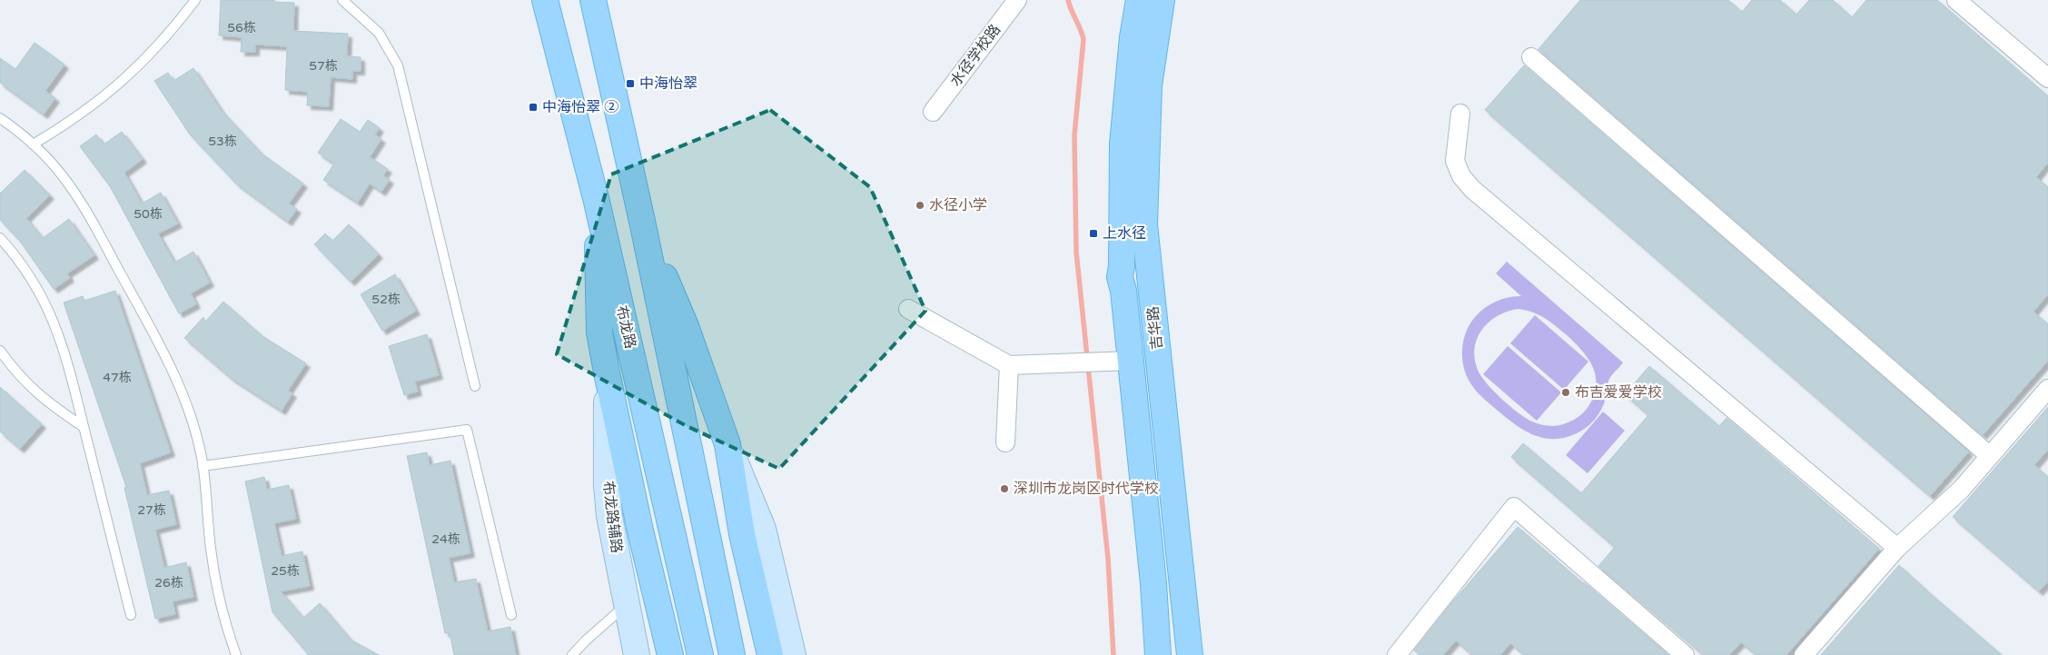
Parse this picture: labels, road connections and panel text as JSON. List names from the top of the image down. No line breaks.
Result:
{"streets":{"main road":["布龙路","吉华路","布龙路辅路"],"street":["水径学校路"]},"places":{"transit":["中海怡翠","中海怡翠 ②","上水径"],"other":["水径小学","布吉爱爱学校","深圳市龙岗区时代学校"]},"house_numbers":["56栋","57栋","53栋","50栋","52栋","47栋","27栋","24栋","25栋","26栋"]}
